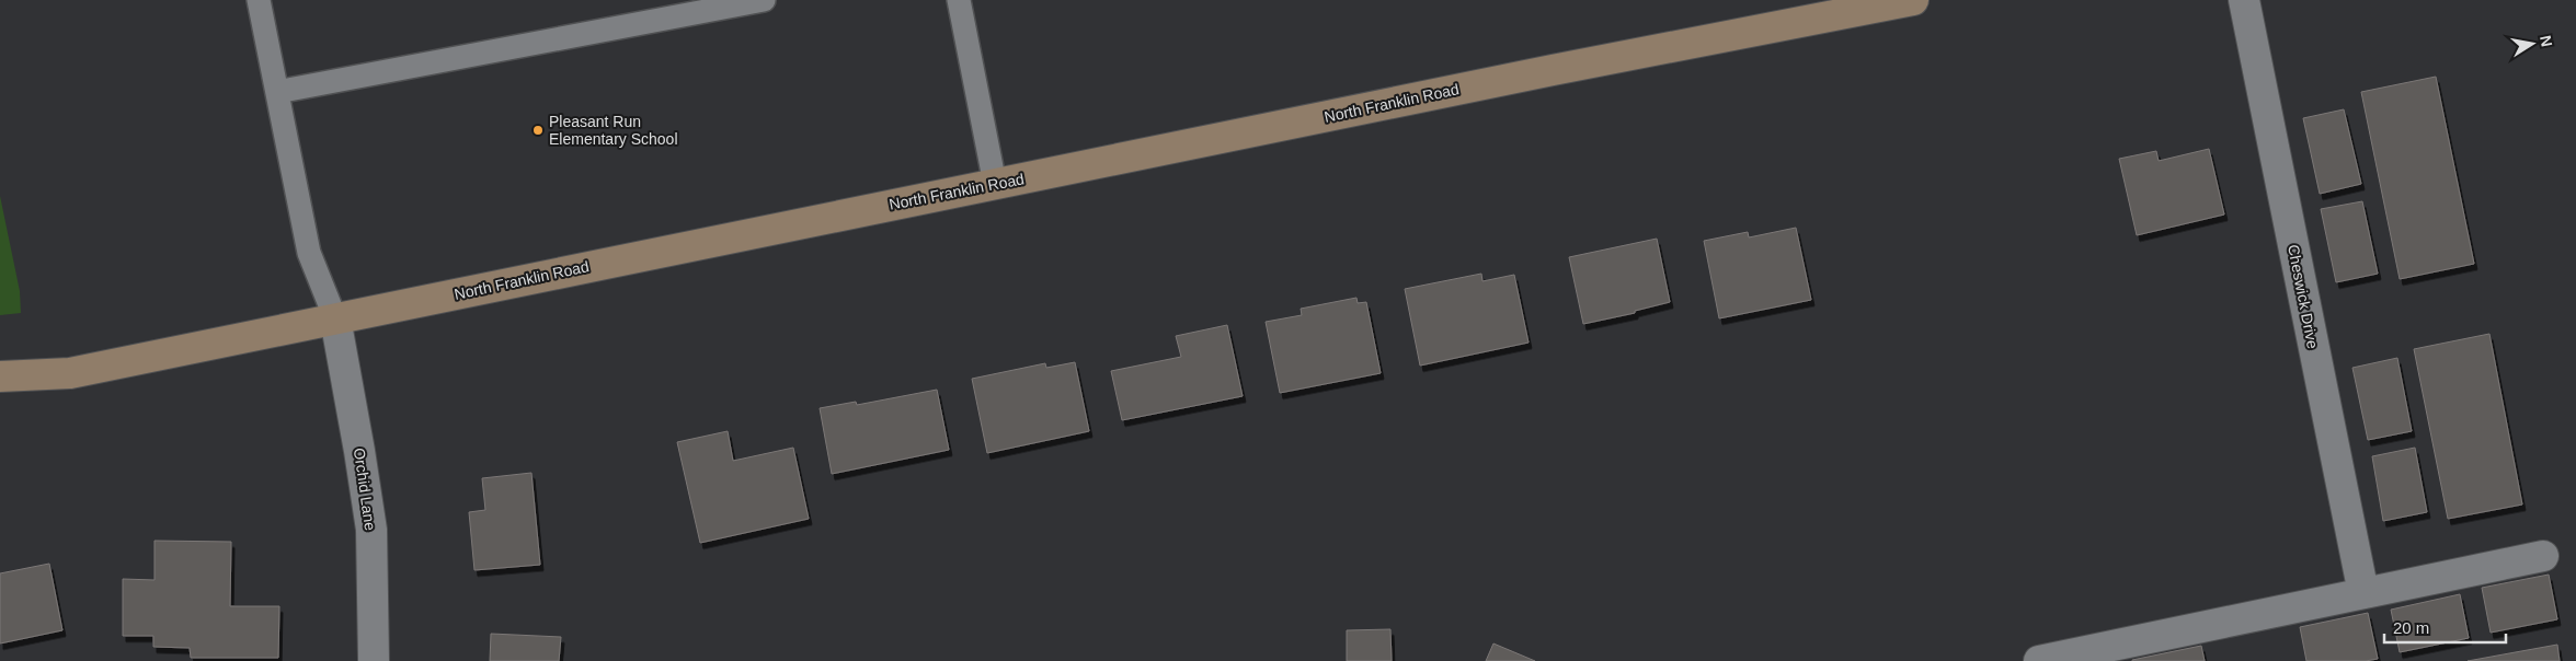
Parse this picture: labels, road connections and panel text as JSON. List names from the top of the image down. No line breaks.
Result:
{"streets":{"main road":["North Franklin Road"],"street":["Cheswick Drive","Orchid Lane"]},"crossings":[["North Franklin Road","Orchid Lane"]],"places":["Pleasant Run Elementary School"],"scale_bar":"20 m","north":"right"}
